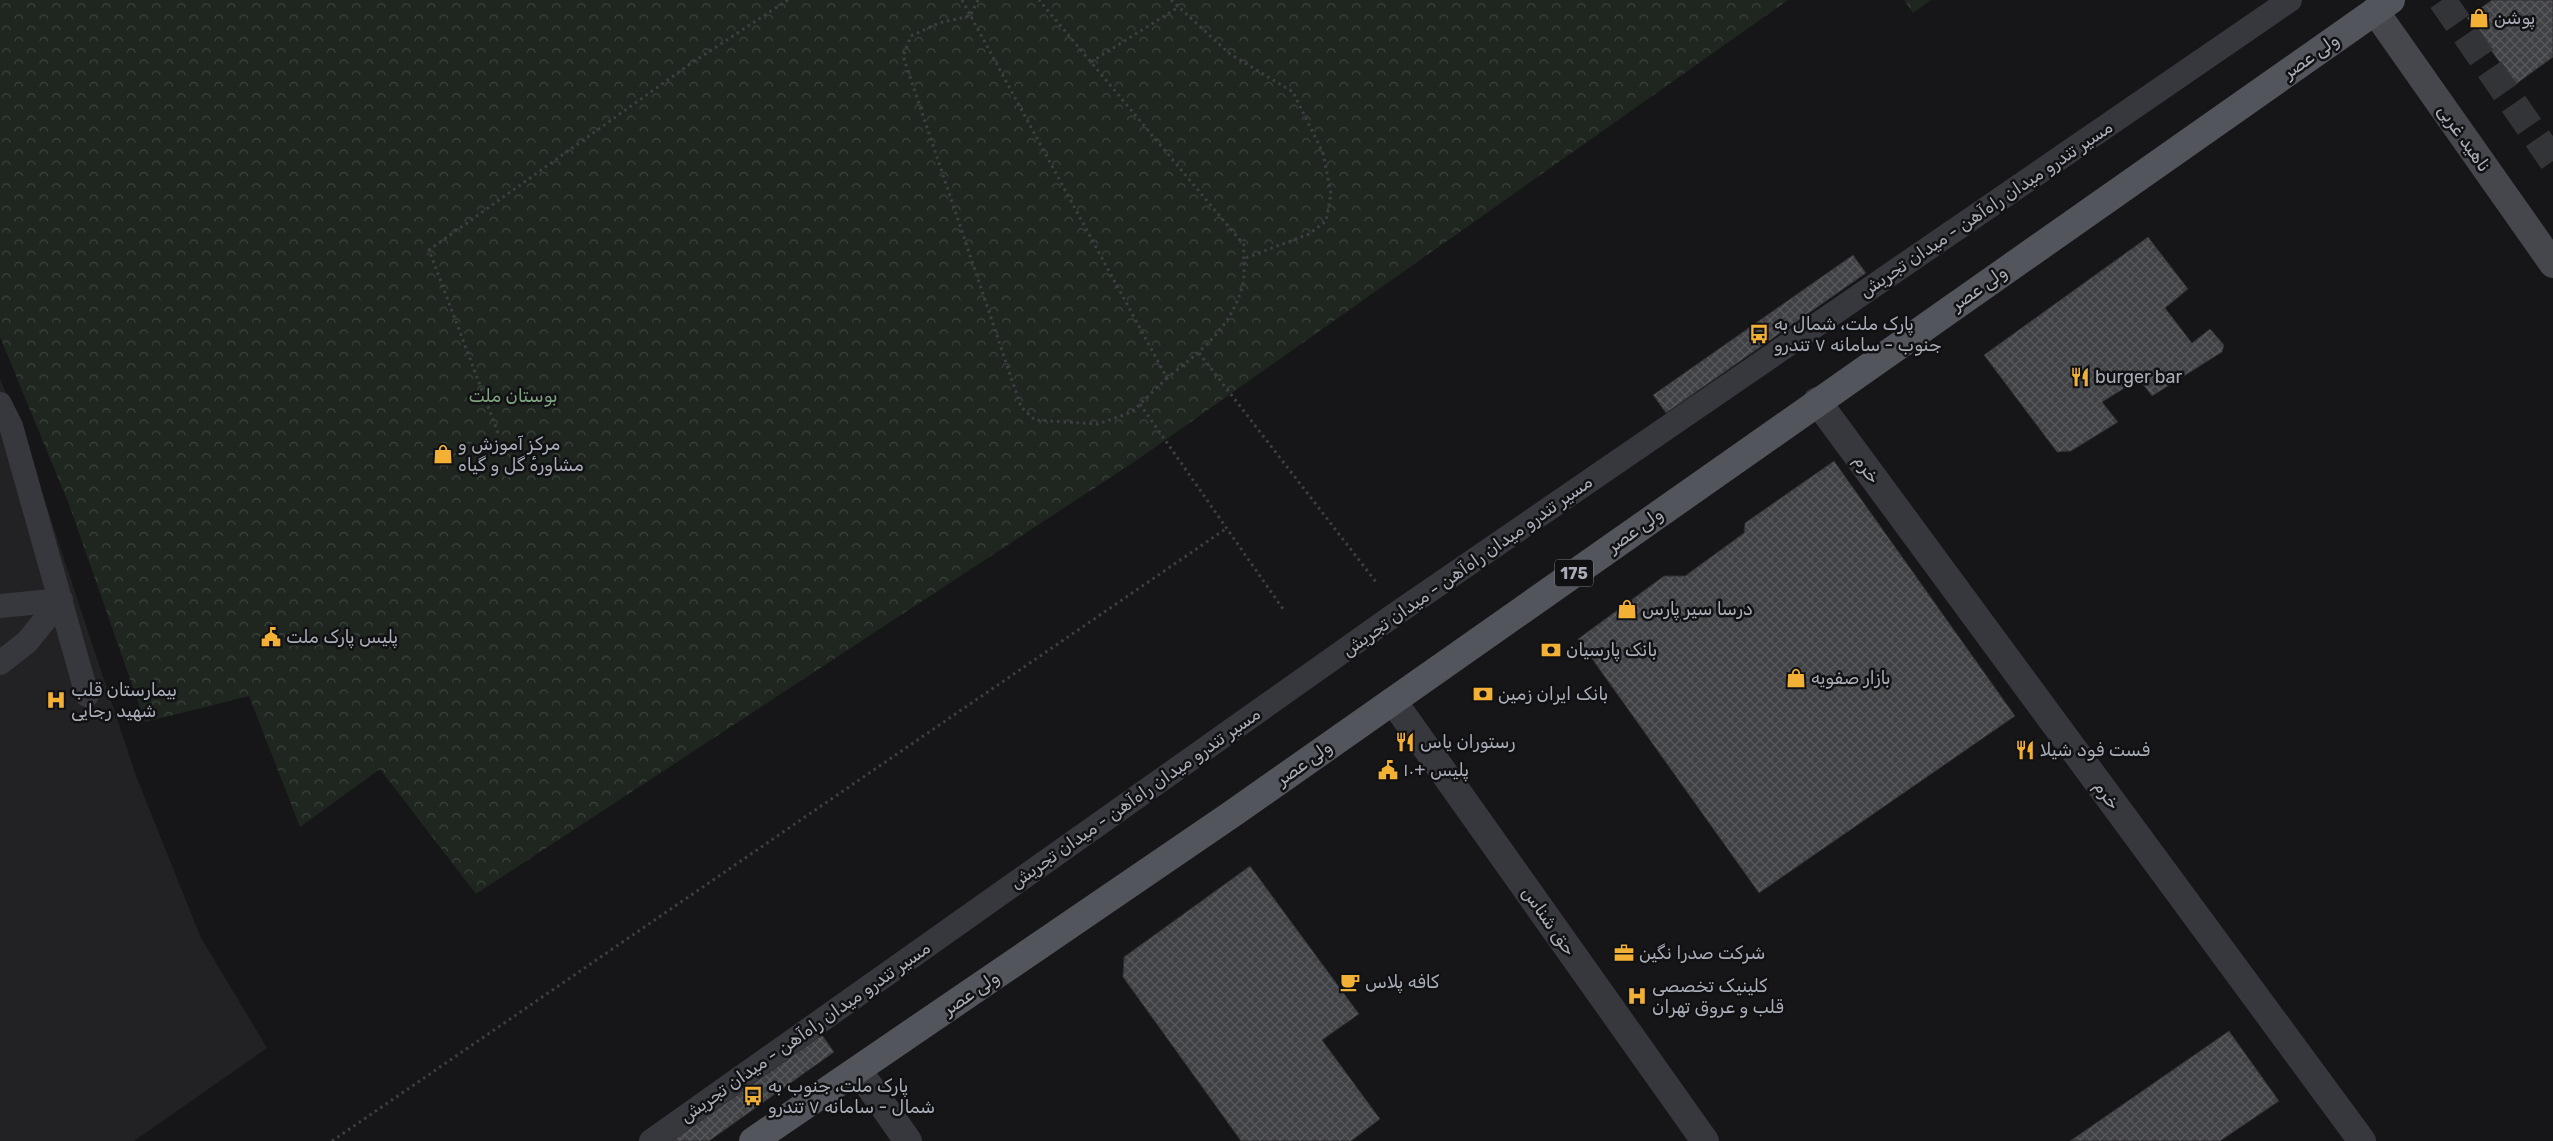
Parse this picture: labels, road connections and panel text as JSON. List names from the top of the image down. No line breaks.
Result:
{"streets":{"main road":["ولی عصر","ناهید غربی","175"],"street":["خرم","حق شناس"],"lane":["مسیر تندرو میدان راه‌آهن - میدان تجریش"]},"crossings":[["ولی عصر","ناهید غربی"],["ولی عصر","خرم"],["ولی عصر","حق شناس"]],"parks":["بوستان ملت"],"places":{"shop":["پوشن","مرکز آموزش و مشاورهٔ گل و گیاه","درسا سیر پارس","بازار صفویه"],"bus stop":["پارک ملت، شمال به جنوب - سامانه ۷ تندرو","پارک ملت، جنوب به شمال - سامانه ۷ تندرو"],"restaurant":["burger bar","رستوران یاس","فست فود شیلا"],"public building":["پلیس پارک ملت","پلیس +۱۰"],"bank":["بانک پارسیان","بانک ایران زمین"],"hospital":["بیمارستان قلب شهید رجایی","کلینیک تخصصی قلب و عروق تهران"],"office":["شرکت صدرا نگین"],"cafe":["کافه پلاس"]}}
